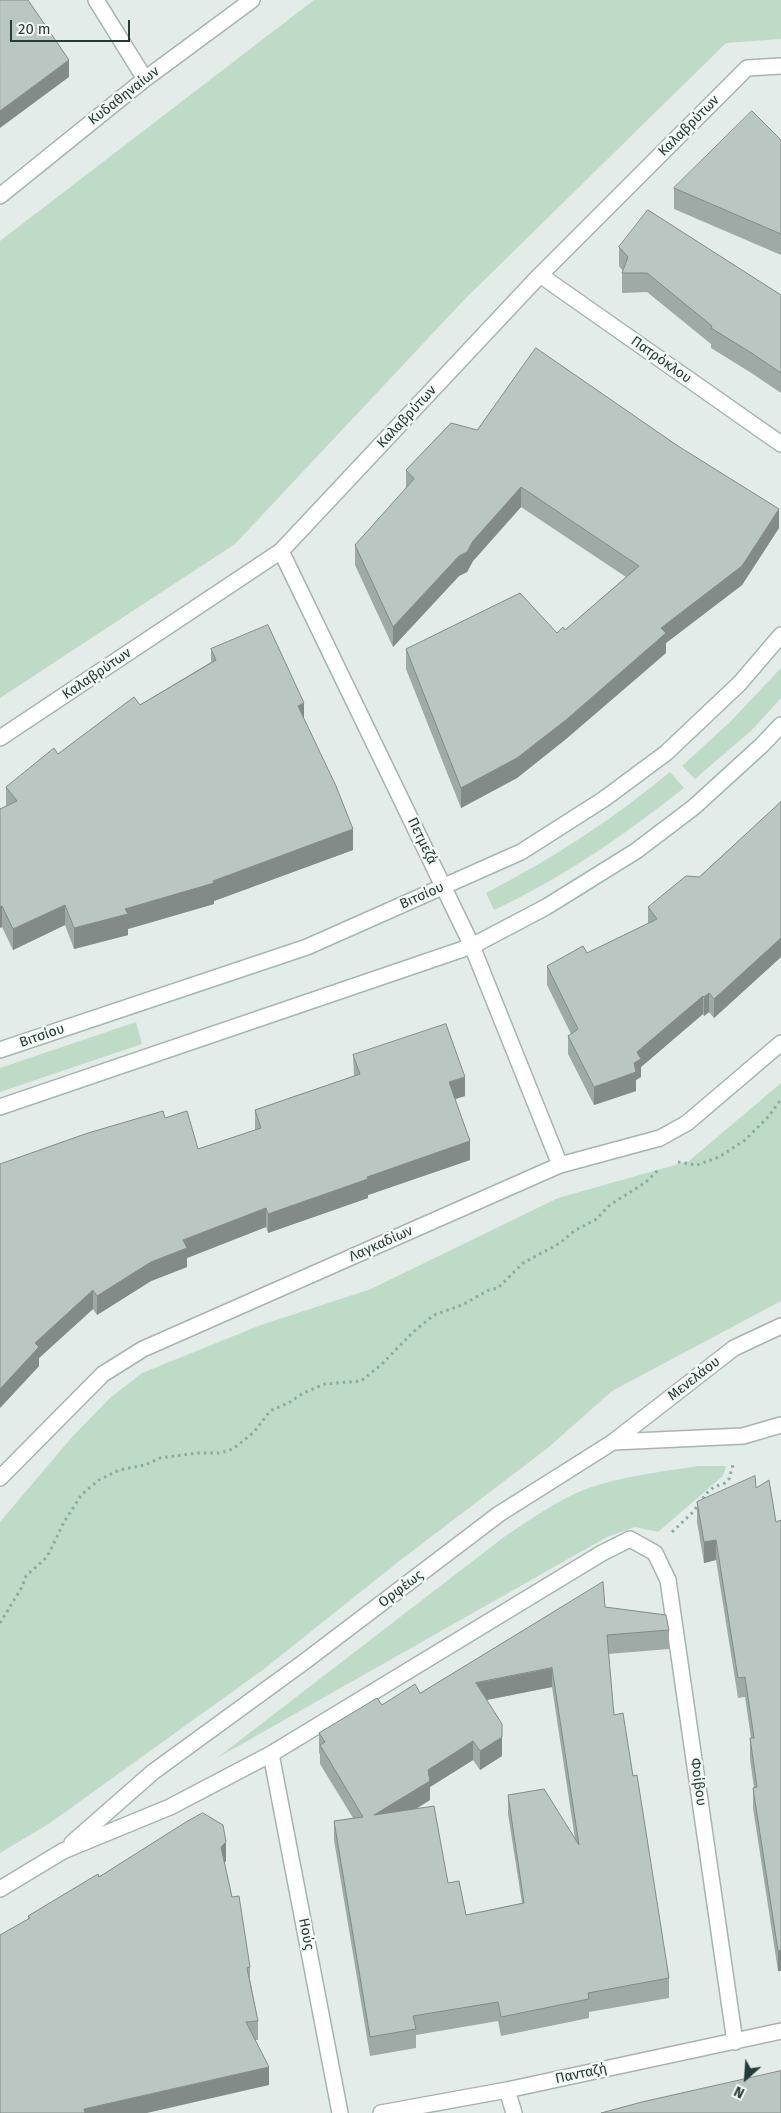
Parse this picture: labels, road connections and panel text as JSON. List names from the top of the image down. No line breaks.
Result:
{"streets":{"street":["Κυδαθηναίων","Καλαβρύτων","Πατρόκλου","Πετμεζά","Βιτσίου","Λαγκαδίων","Μενελάου","Ορφέως","Φοίβου","Ηούς","Πανταζή"]},"crossings":[["Καλαβρύτων","Πατρόκλου"],["Καλαβρύτων","Πετμεζά"],["Πετμεζά","Βιτσίου"],["Πετμεζά","Λαγκαδίων"],["Μενελάου","Ορφέως"],["Ορφέως","Φοίβου"],["Ορφέως","Ηούς"],["Φοίβου","Πανταζή"]],"scale_bar":"20 m","north":"bottom left"}
